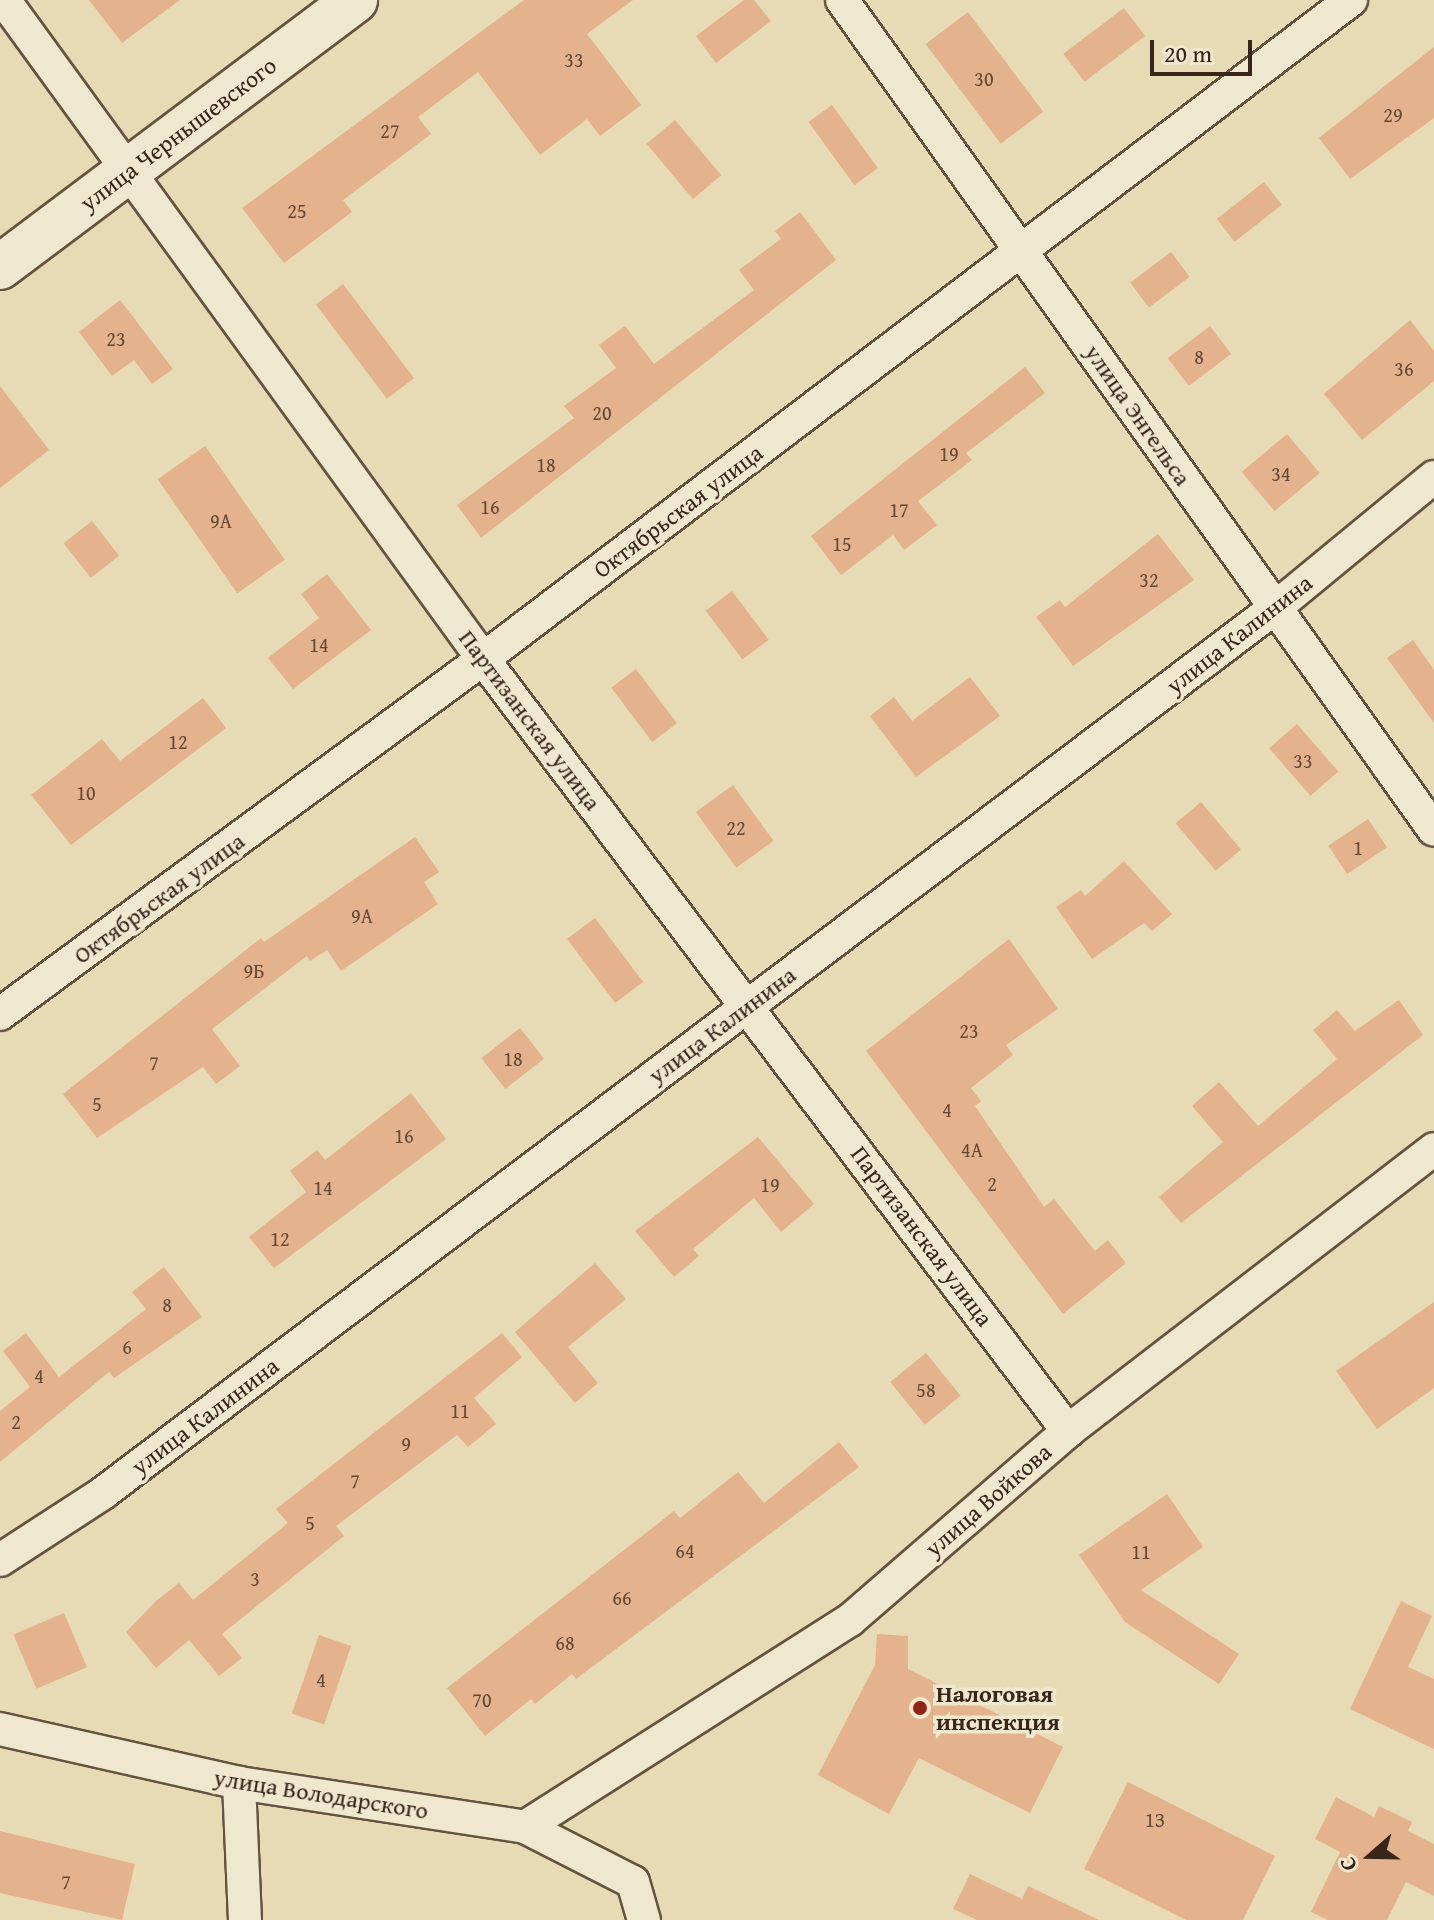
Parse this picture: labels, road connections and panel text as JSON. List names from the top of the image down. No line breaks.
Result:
{"streets":{"street":["улица Чернышевского","улица Энгельса","Октябрьская улица","улица Калинина","Партизанская улица","улица Войкова","улица Володарского"]},"crossings":[["улица Чернышевского","Партизанская улица"],["улица Энгельса","Октябрьская улица"],["улица Энгельса","улица Калинина"],["Октябрьская улица","Партизанская улица"],["улица Калинина","Партизанская улица"],["Партизанская улица","улица Войкова"],["улица Войкова","улица Володарского"]],"places":["Налоговая инспекция"],"house_numbers":["33","30","29","27","25","23","8","36","20","19","18","34","16","17","9А","15","32","14","12","33","10","22","1","9А","9Б","23","18","7","5","4","16","4А","2","19","14","12","8","6","4","58","11","2","9","7","5","64","11","3","66","68","4","70","1З","7"],"scale_bar":"20 m","north":"left"}
